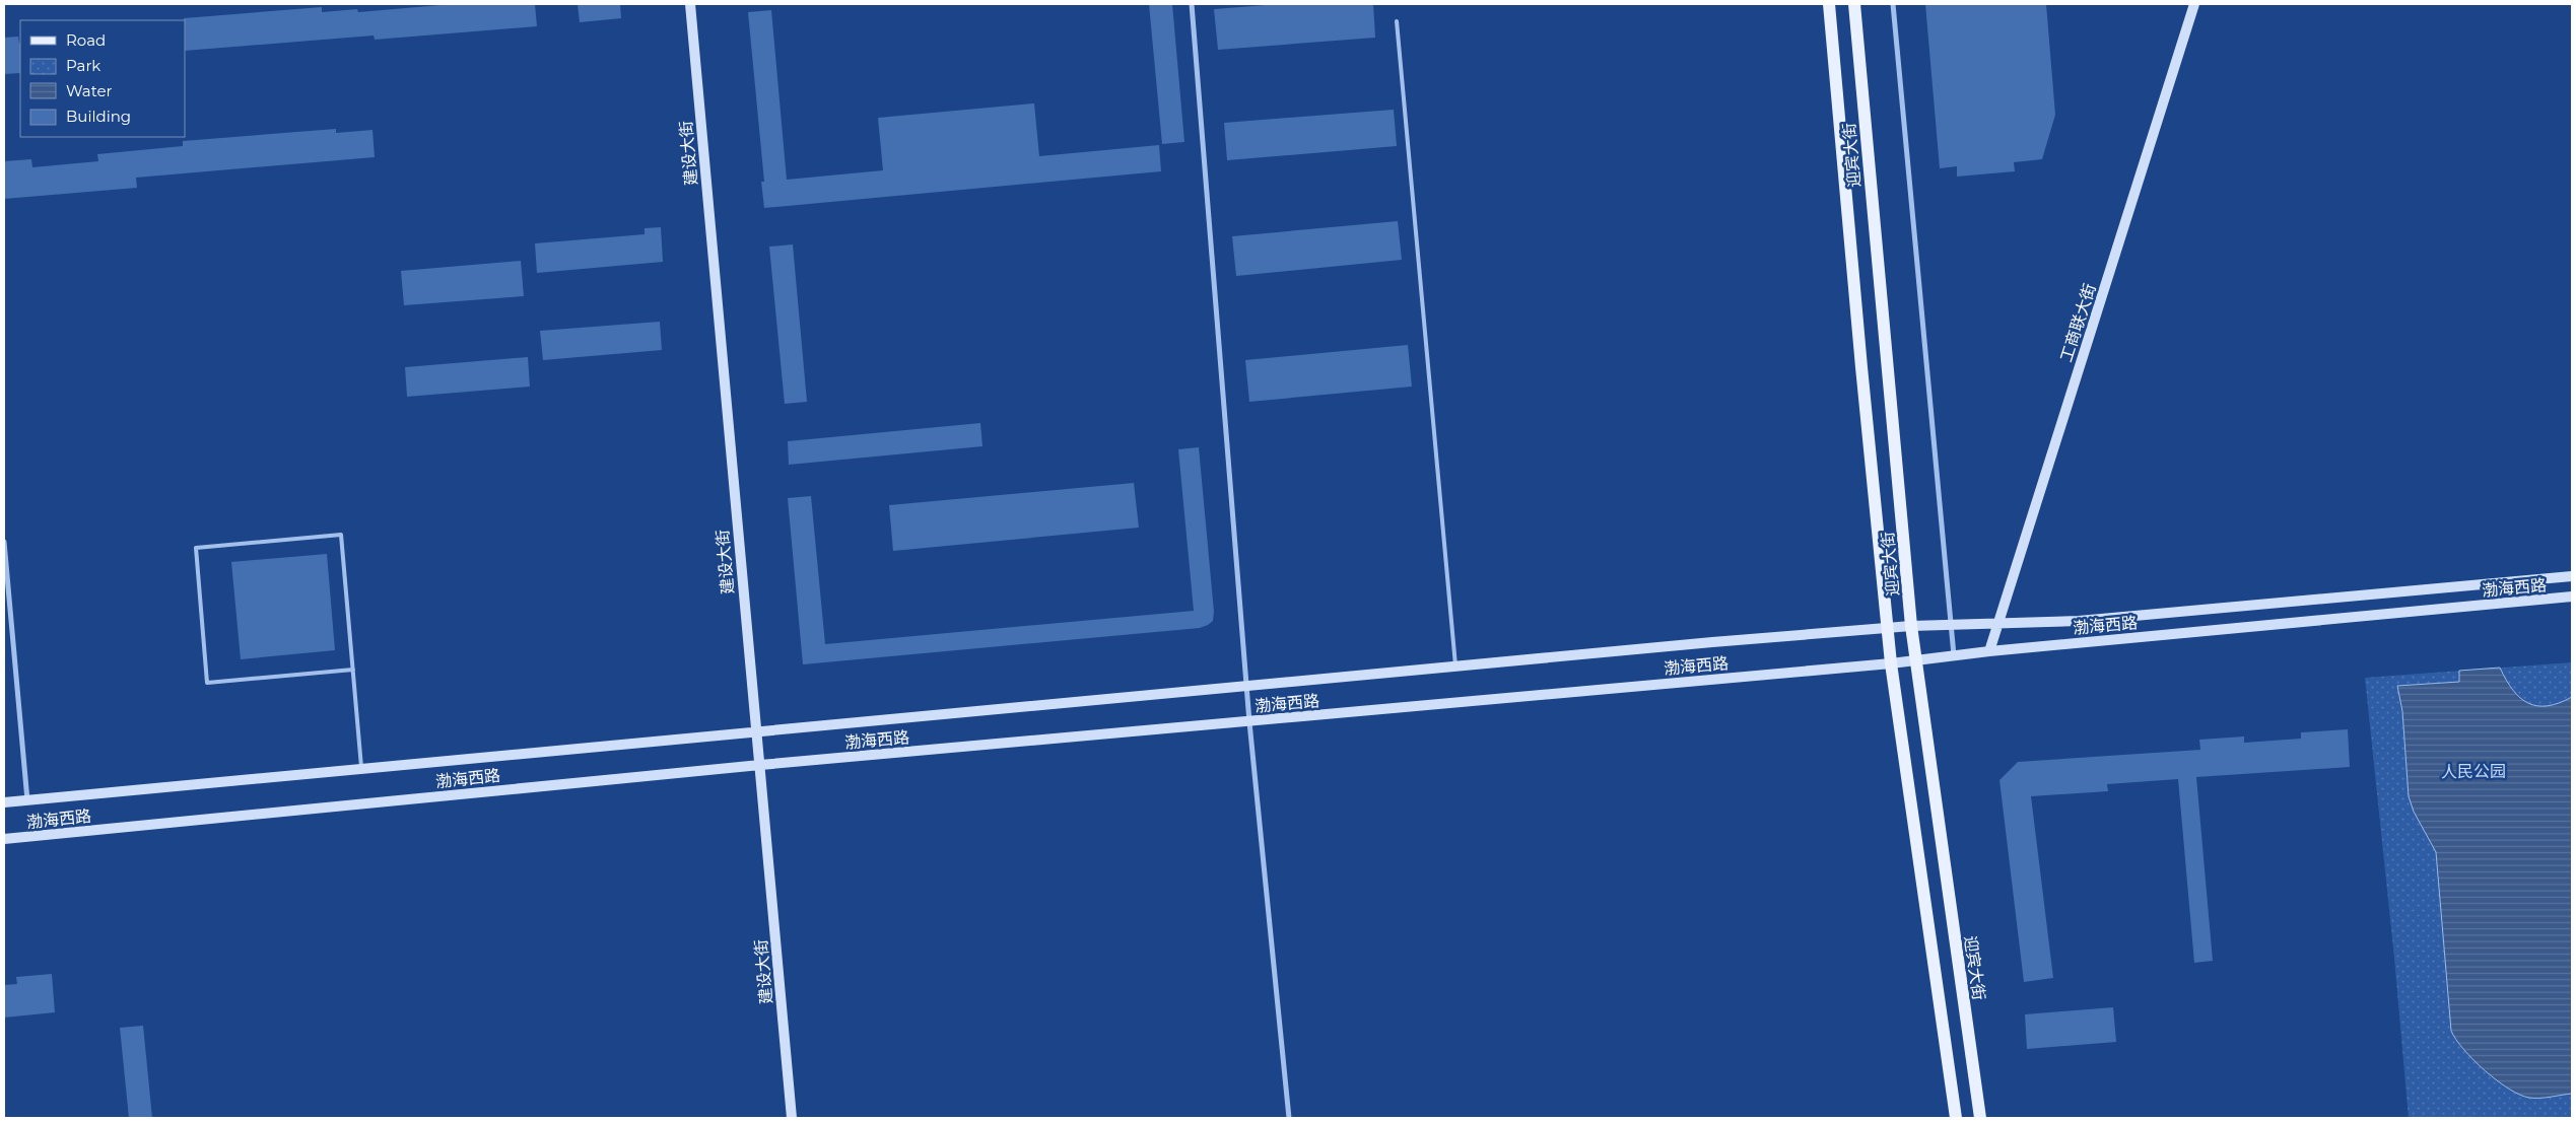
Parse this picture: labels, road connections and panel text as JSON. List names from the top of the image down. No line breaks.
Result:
{"streets":{"main road":["建设大街","迎宾大街","工商联大街","渤海西路"]},"crossings":[["建设大街","渤海西路"],["迎宾大街","渤海西路"],["工商联大街","渤海西路"]],"parks":["人民公园"],"legend":["Road","Park","Water","Building"]}
